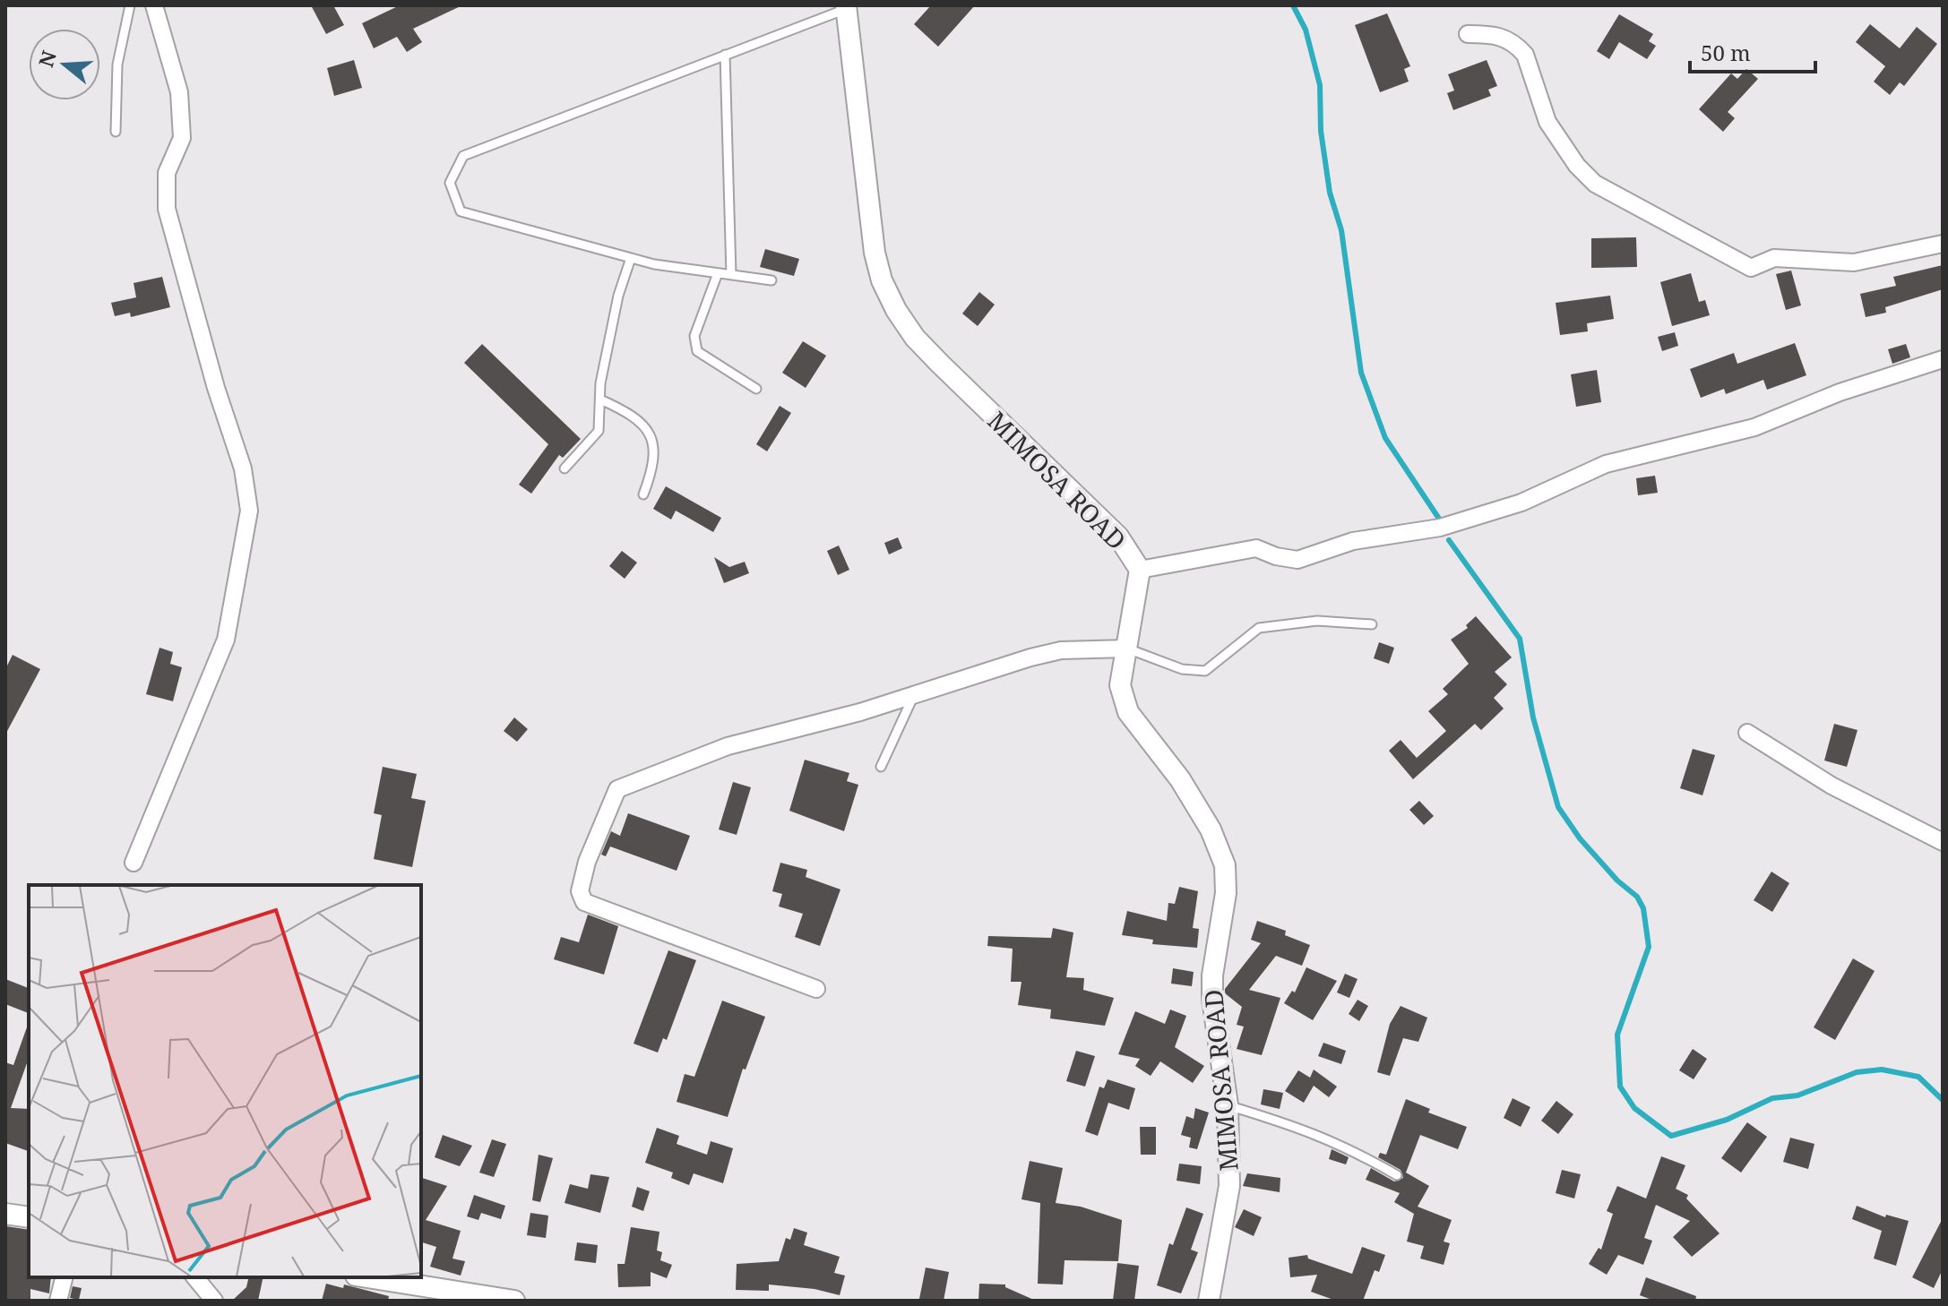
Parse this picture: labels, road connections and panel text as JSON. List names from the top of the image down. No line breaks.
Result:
{"streets":{"street":["MIMOSA ROAD"]},"scale_bar":"50 m","north":"left"}
